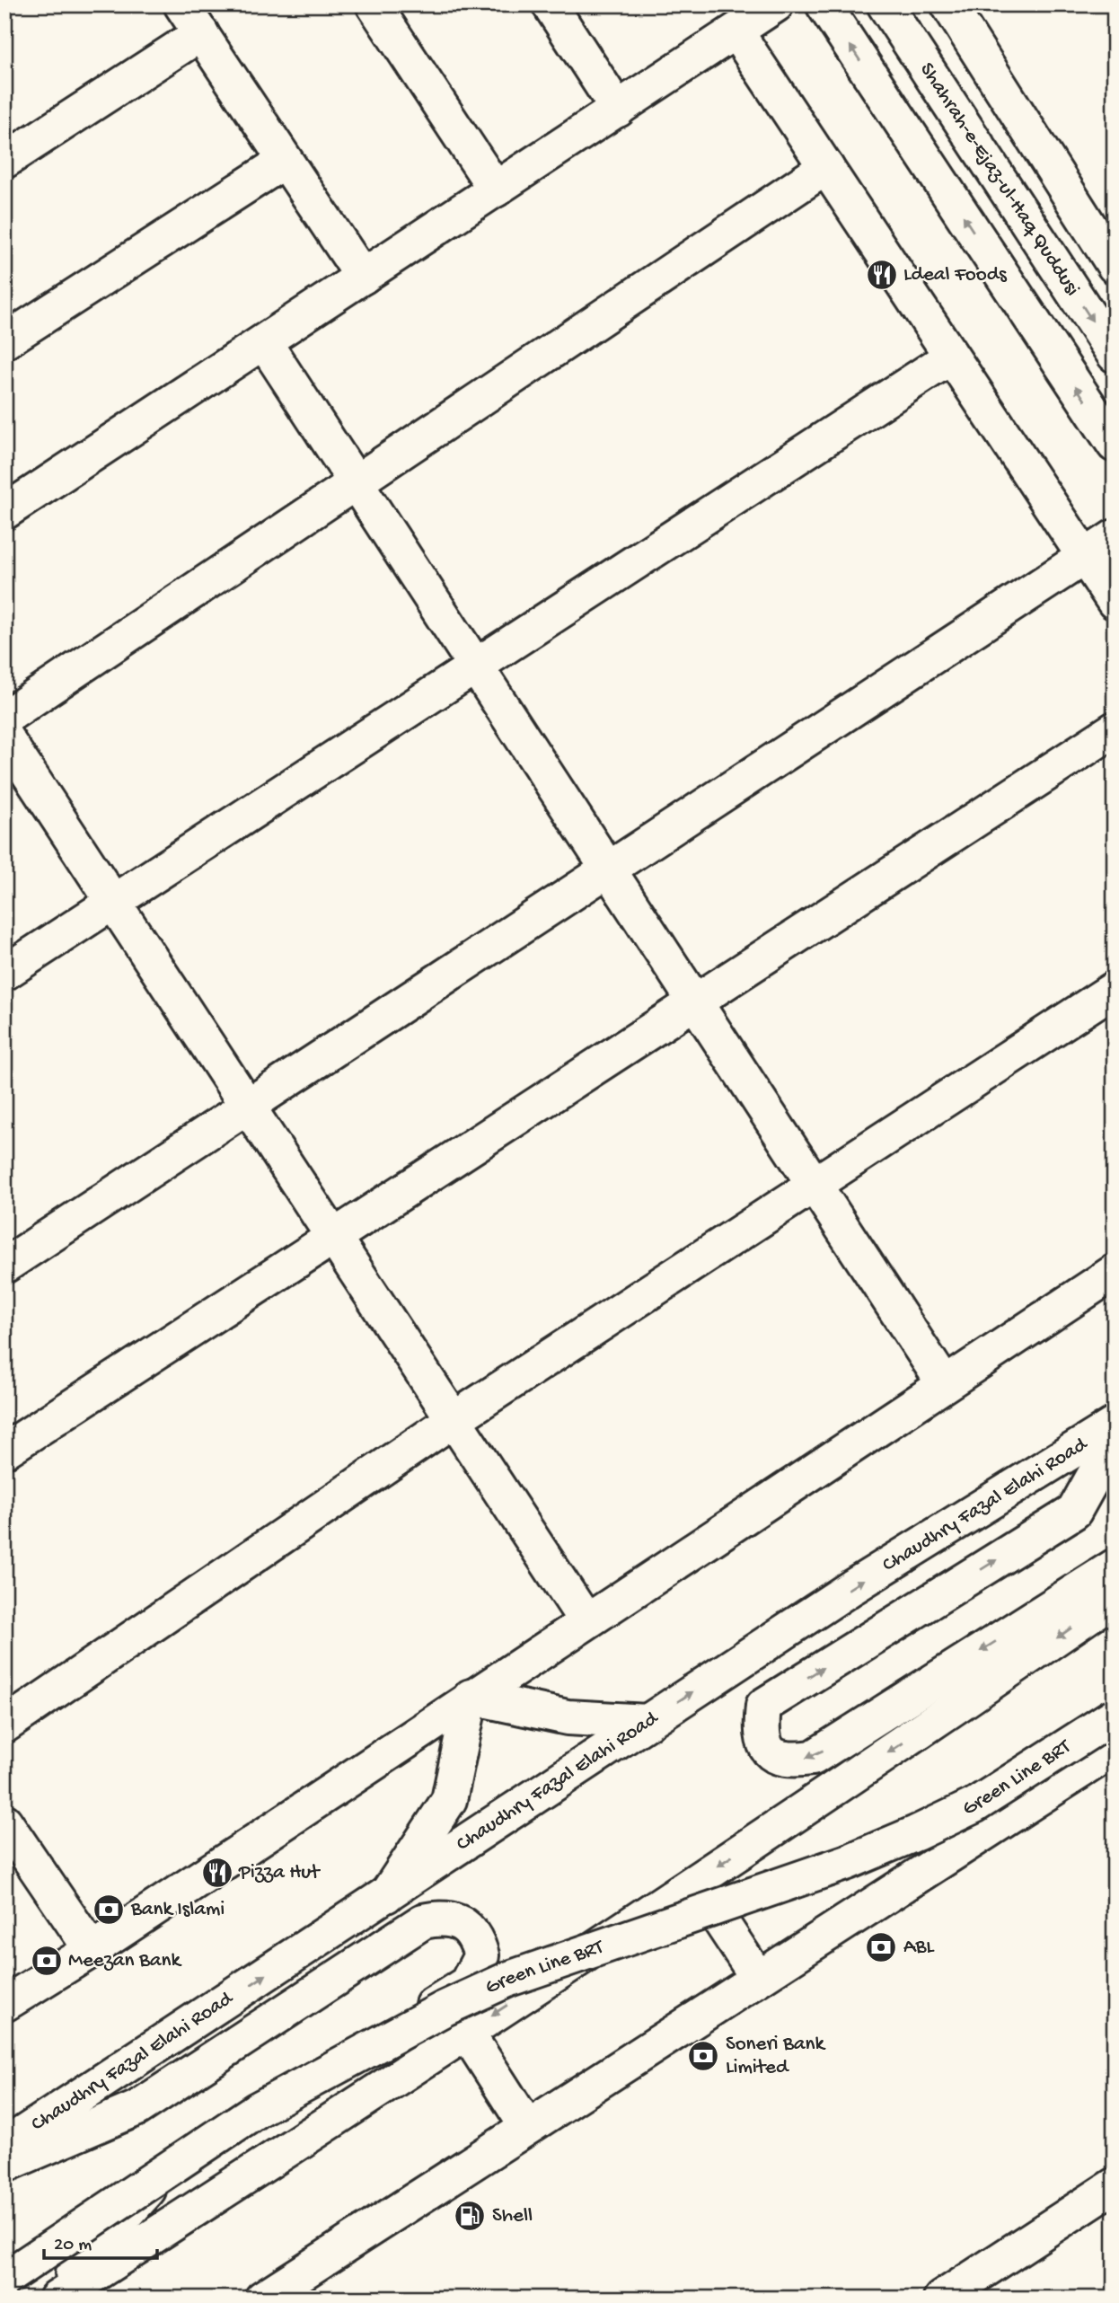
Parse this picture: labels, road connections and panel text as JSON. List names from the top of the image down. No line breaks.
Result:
{"streets":{"street":["Shahrah-e-Ejaz-ul-Haq Quddusi","Chaudhry Fazal Elahi Road","Green Line BRT"]},"places":{"restaurant":["Ldeal Foods","Pizza Hut"],"bank":["Bank Islami","ABL","Meezan Bank","Soneri Bank Limited"],"fuel station":["Shell"]},"scale_bar":"20 m"}
